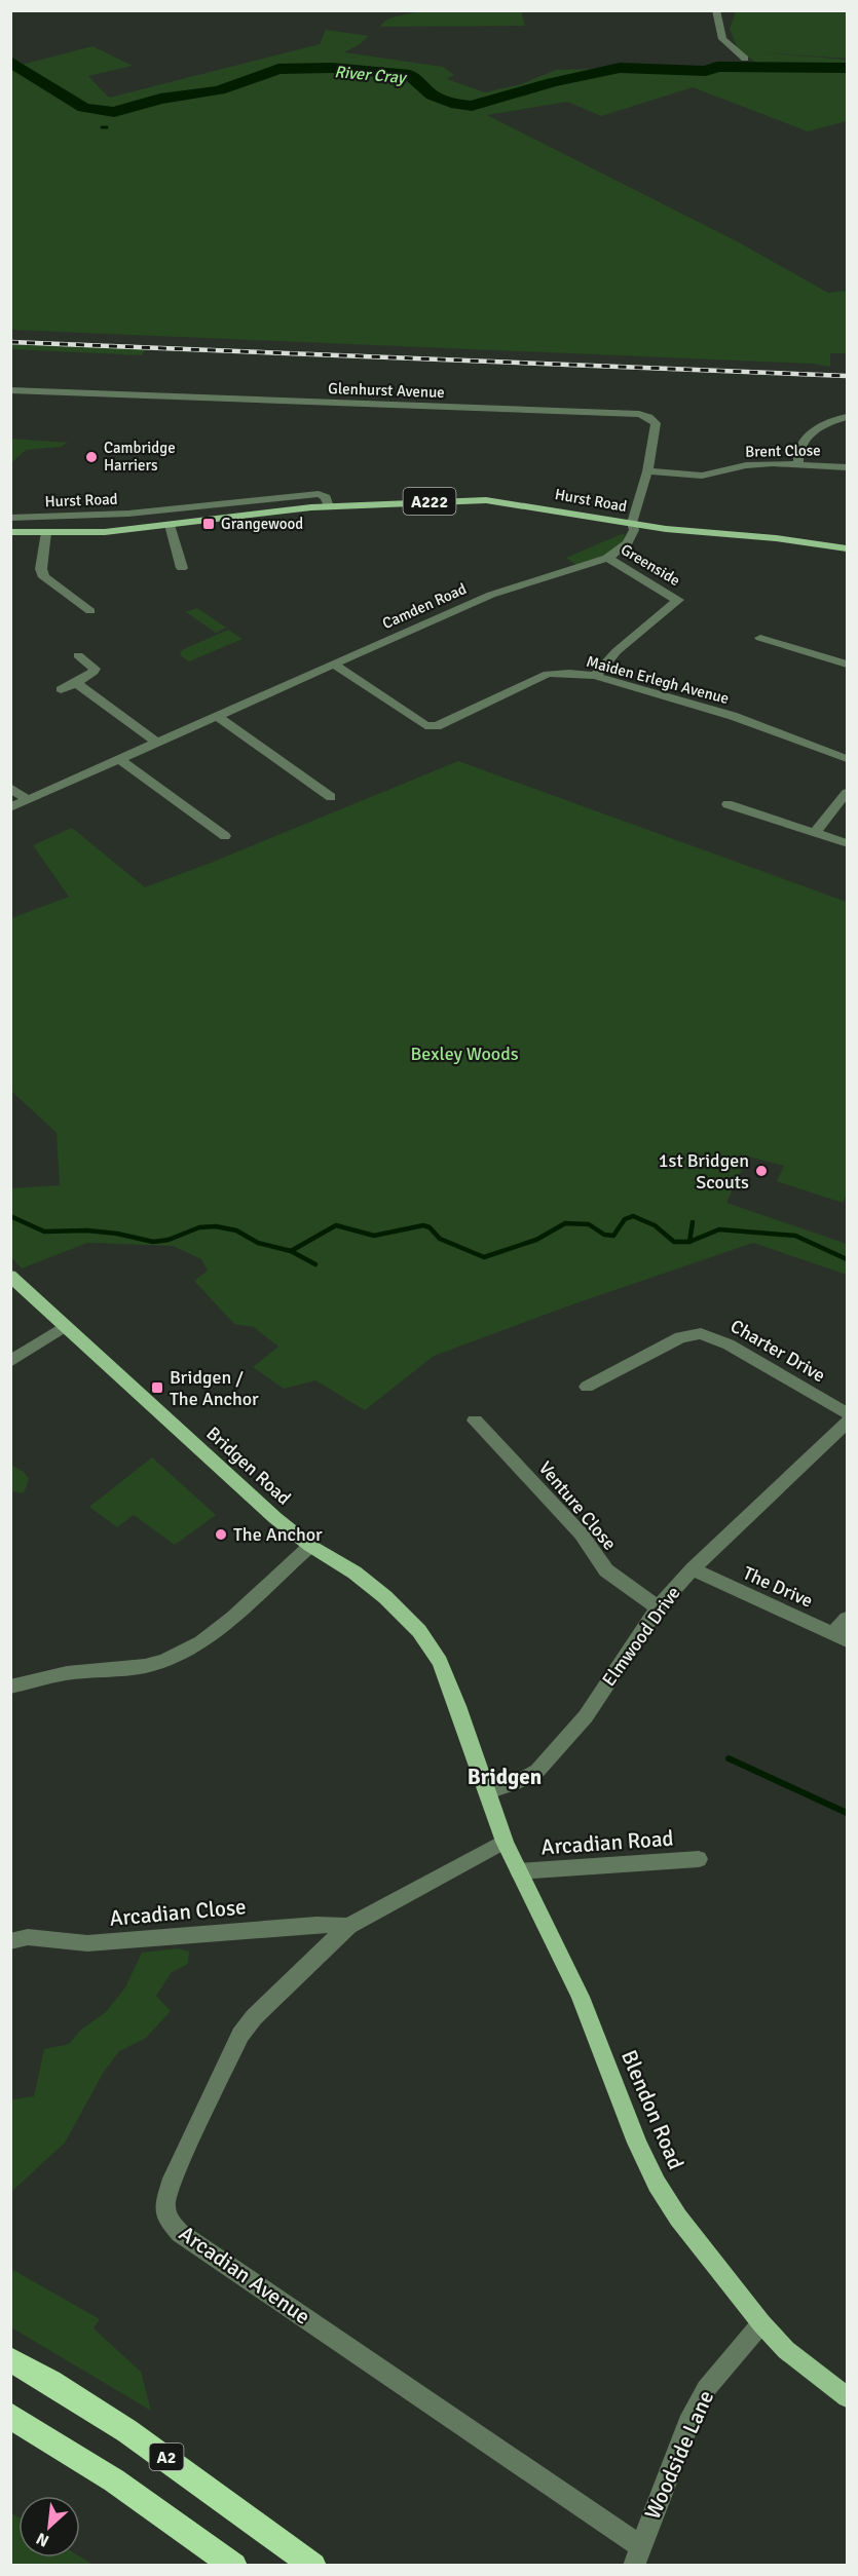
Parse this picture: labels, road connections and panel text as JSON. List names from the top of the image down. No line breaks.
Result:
{"streets":{"highway":["A2"],"main road":["Hurst Road","A222","Bridgen Road","Blendon Road"],"street":["Glenhurst Avenue","Brent Close","Greenside","Camden Road","Maiden Erlegh Avenue","Charter Drive","Venture Close","The Drive","Elmwood Drive","Arcadian Road","Arcadian Close","Arcadian Avenue","Woodside Lane"]},"crossings":[["Glenhurst Avenue","Brent Close"],["Glenhurst Avenue","Hurst Road"],["Glenhurst Avenue","Camden Road"],["Hurst Road","Camden Road"],["Greenside","Camden Road"],["Greenside","Maiden Erlegh Avenue"],["Camden Road","Maiden Erlegh Avenue"],["Bridgen Road","Elmwood Drive"],["Bridgen Road","Blendon Road"],["Venture Close","Elmwood Drive"],["The Drive","Elmwood Drive"],["Elmwood Drive","Blendon Road"],["Arcadian Road","Blendon Road"],["Arcadian Close","Arcadian Avenue"],["Blendon Road","Arcadian Avenue"],["Blendon Road","Woodside Lane"],["Arcadian Avenue","Woodside Lane"]],"districts":["Bridgen"],"water":["River Cray"],"parks":["Bexley Woods"],"places":{"other":["Cambridge Harriers","1st Bridgen Scouts","The Anchor"],"transit":["Grangewood","Bridgen / The Anchor"]},"north":"bottom left"}
